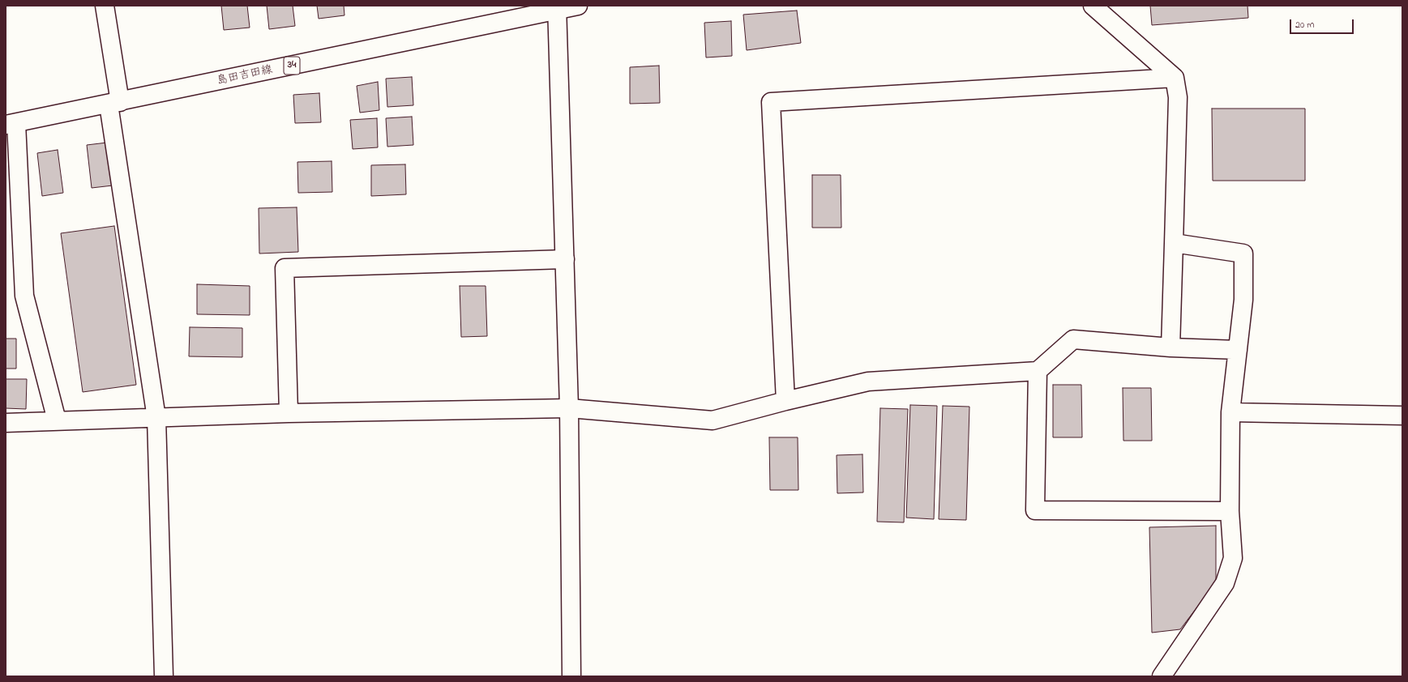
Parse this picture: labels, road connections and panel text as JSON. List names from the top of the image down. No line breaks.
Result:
{"streets":{"street":["34","島田吉田線"]},"scale_bar":"20 m"}
